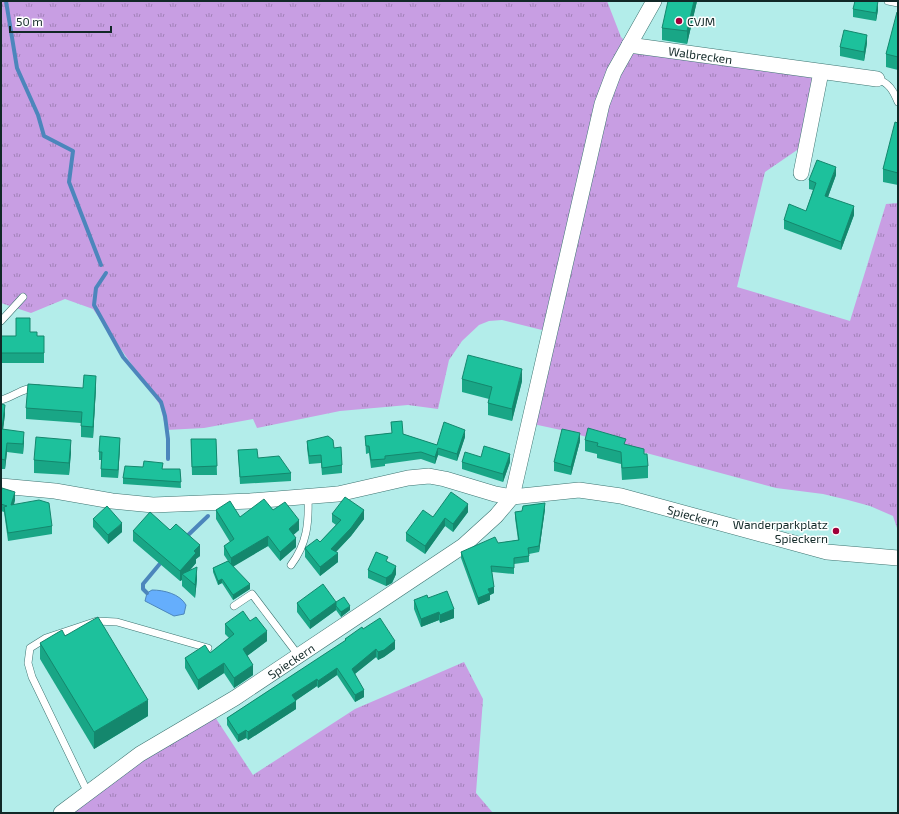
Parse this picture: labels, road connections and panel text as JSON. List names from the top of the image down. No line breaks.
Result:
{"streets":{"street":["Walbrecken","Spieckern"]},"crossings":[["Walbrecken","Spieckern"]],"places":["CVJM","Wanderparkplatz Spieckern"],"scale_bar":"50 m"}
